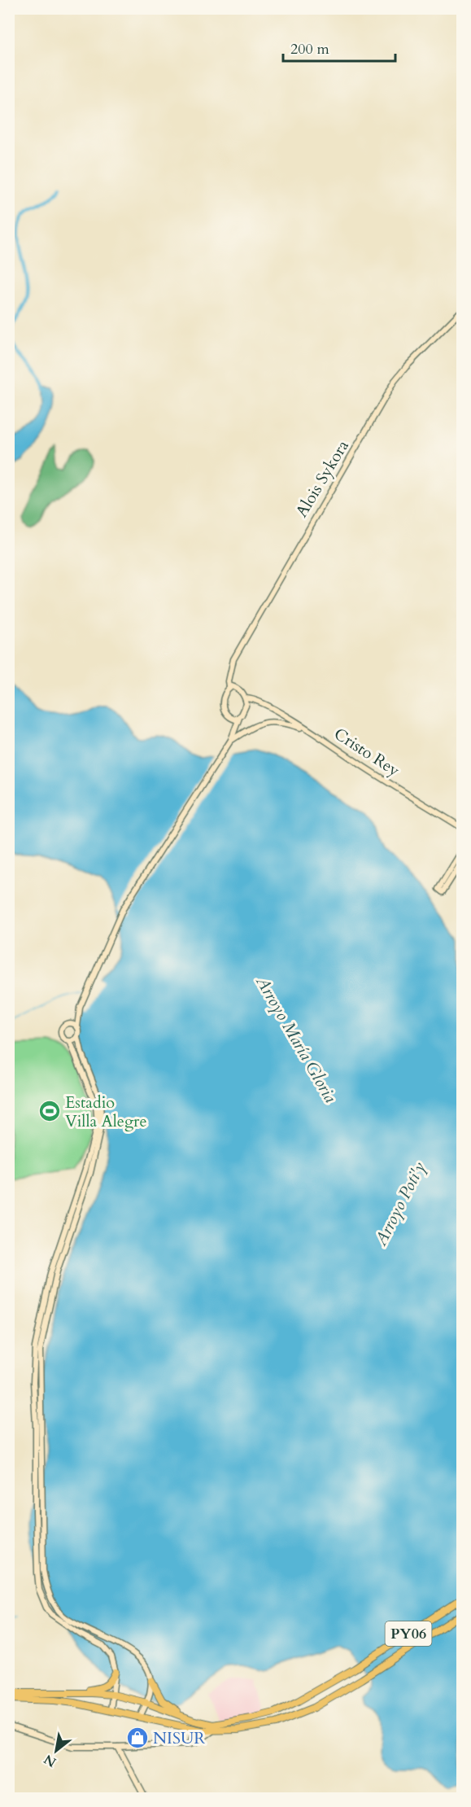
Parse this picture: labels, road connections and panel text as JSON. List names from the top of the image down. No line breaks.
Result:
{"streets":{"highway":["PY06"],"street":["Alois Sykora","Cristo Rey"]},"crossings":[["Alois Sykora","Cristo Rey"]],"water":["Arroyo María Gloria","Arroyo Poti'y"],"places":{"sports":["Estadio Villa Alegre"],"shop":["NISUR"]},"scale_bar":"200 m","north":"bottom left"}
